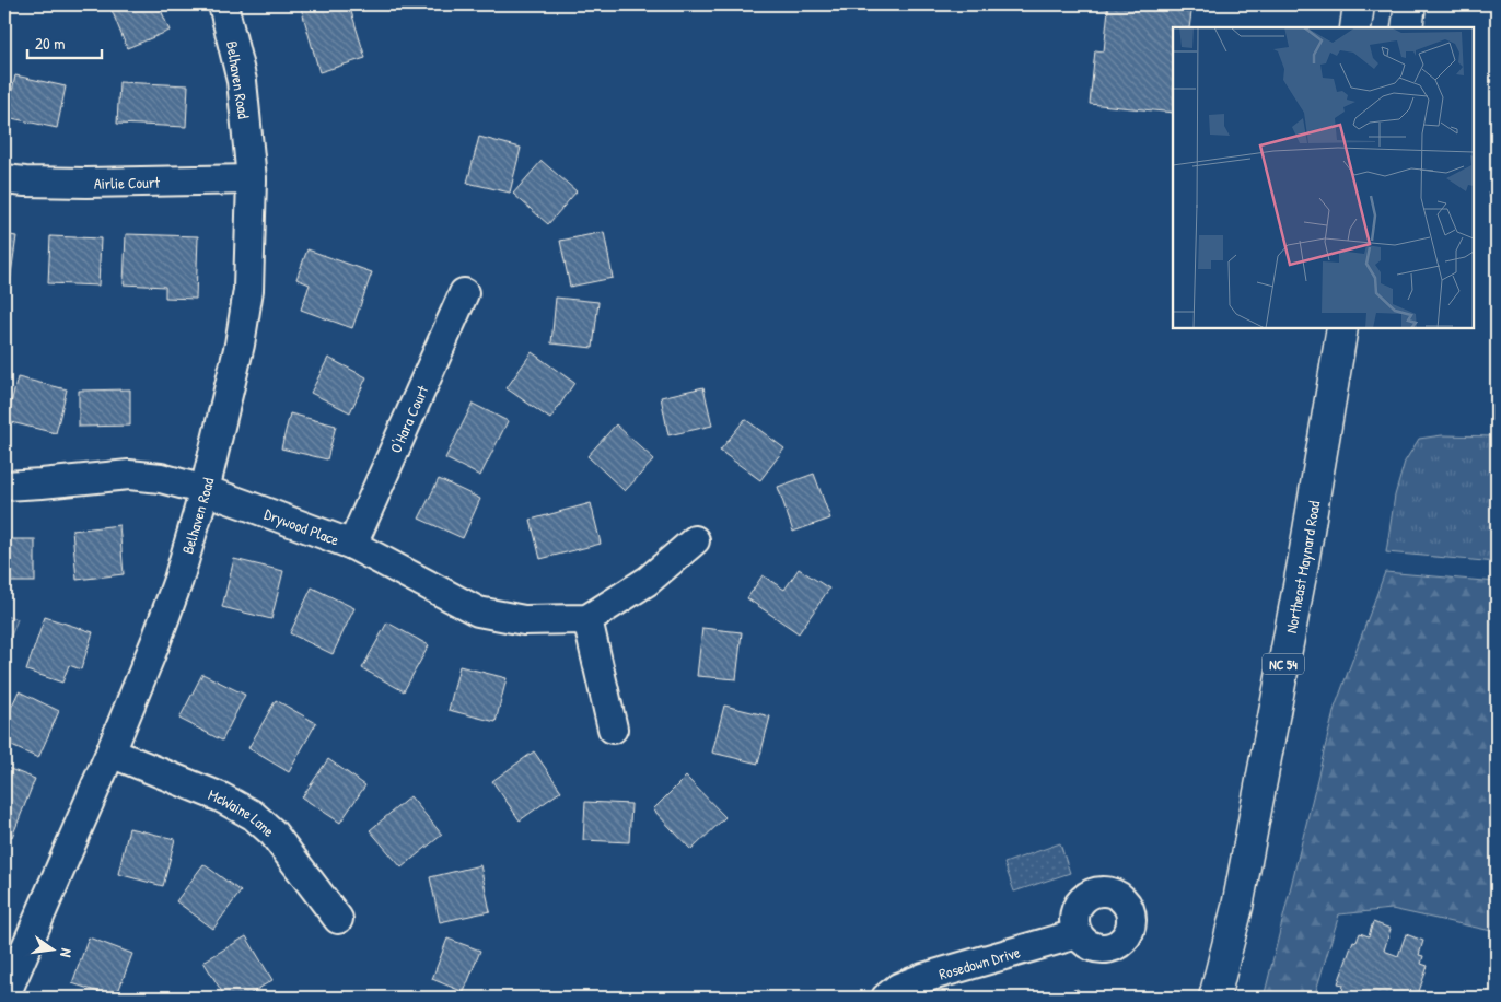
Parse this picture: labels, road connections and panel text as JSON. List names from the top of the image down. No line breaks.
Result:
{"streets":{"main road":["Northeast Maynard Road","NC 54"],"street":["Belhaven Road","Airlie Court","O'Hara Court","Drywood Place","McWaine Lane","Rosedown Drive"]},"crossings":[["Belhaven Road","Airlie Court"],["Belhaven Road","Drywood Place"],["Belhaven Road","McWaine Lane"],["O'Hara Court","Drywood Place"]],"scale_bar":"20 m","north":"right"}
